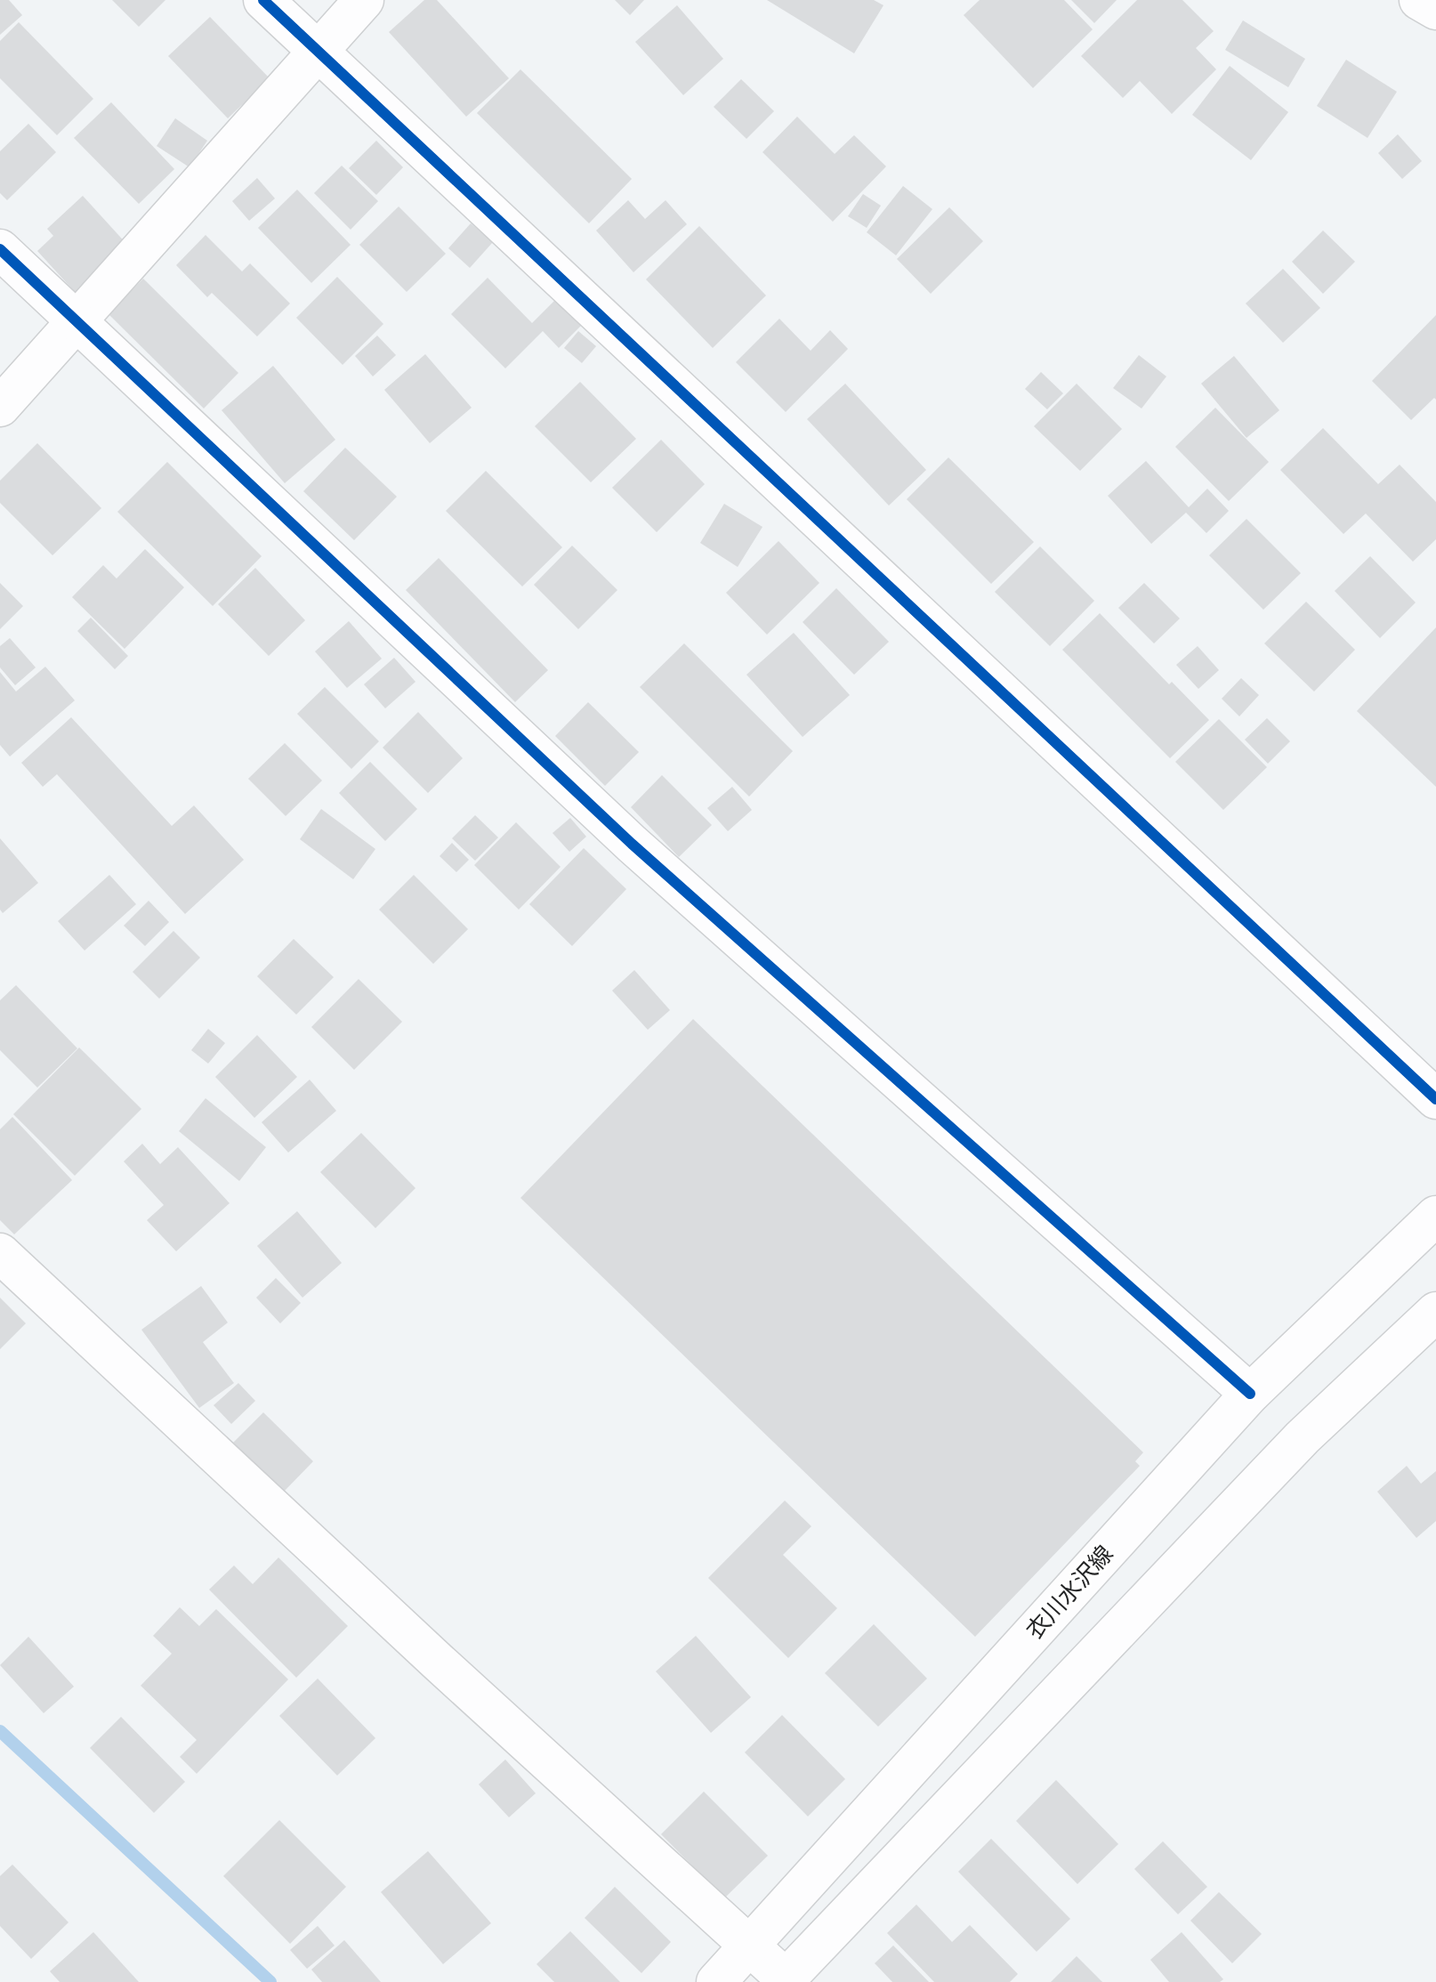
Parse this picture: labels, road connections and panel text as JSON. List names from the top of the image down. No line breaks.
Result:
{"streets":{"street":["衣川水沢線"]}}
